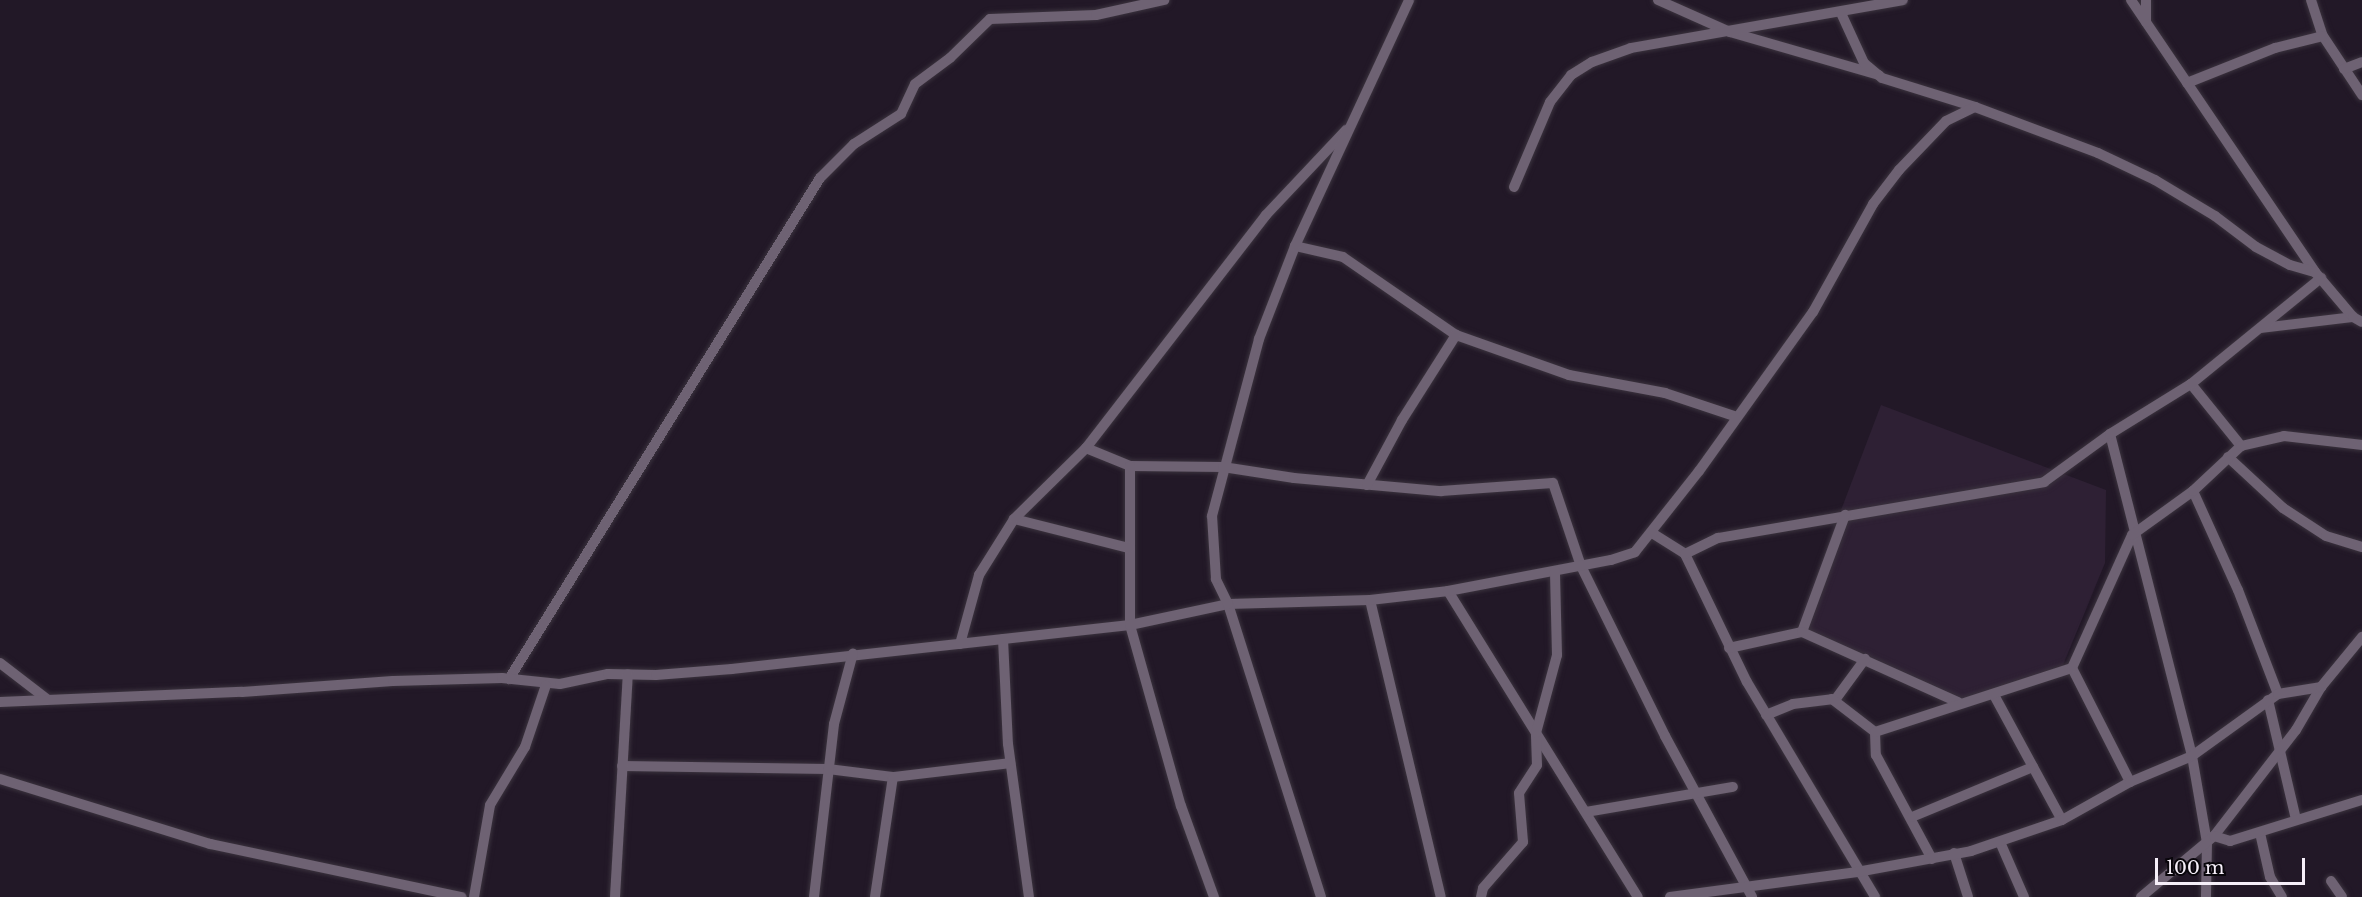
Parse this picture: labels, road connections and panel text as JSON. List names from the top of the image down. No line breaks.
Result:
{"scale_bar":"100 m"}
